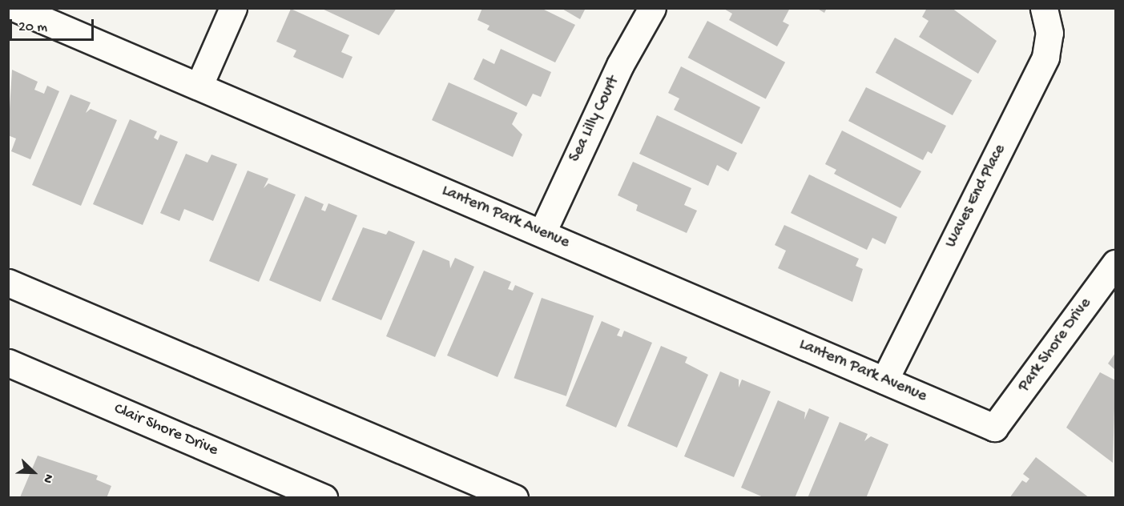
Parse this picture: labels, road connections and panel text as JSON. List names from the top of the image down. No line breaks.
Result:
{"streets":{"street":["Sea Lilly Court","Waves End Place","Lantern Park Avenue","Park Shore Drive","Clair Shore Drive"]},"crossings":[["Sea Lilly Court","Lantern Park Avenue"],["Waves End Place","Lantern Park Avenue"],["Lantern Park Avenue","Park Shore Drive"]],"scale_bar":"20 m","north":"bottom right"}
